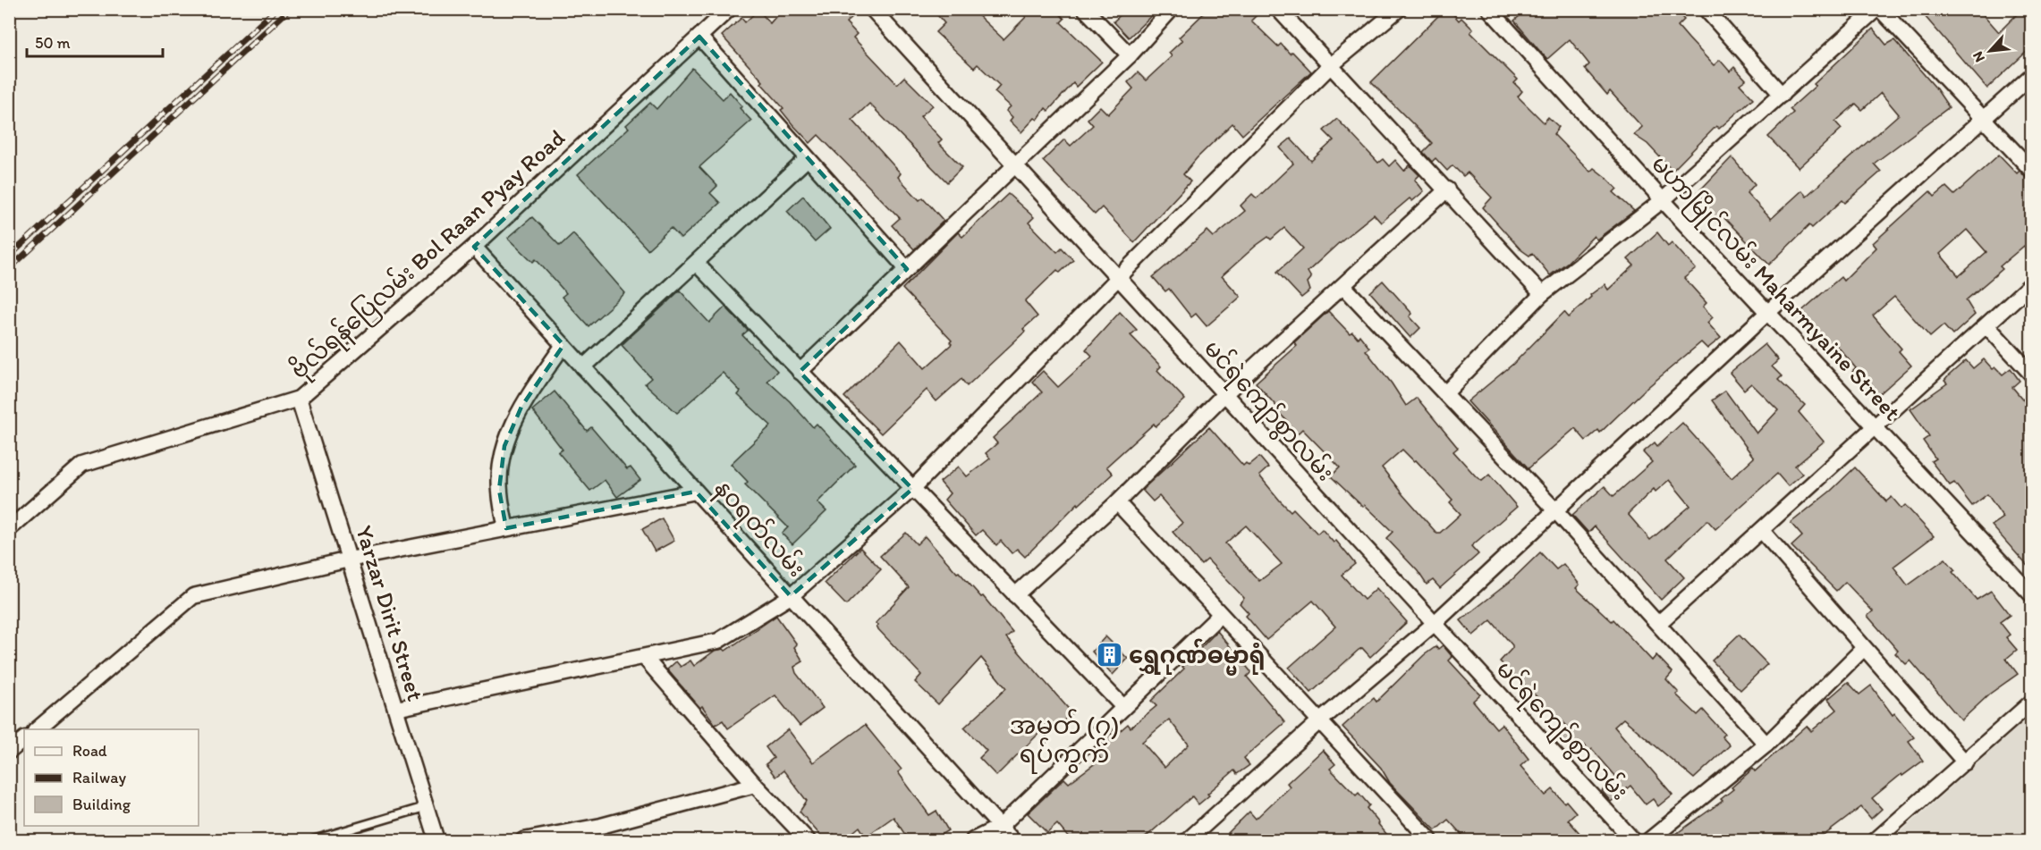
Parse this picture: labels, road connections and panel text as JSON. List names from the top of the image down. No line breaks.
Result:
{"streets":{"street":["ဗိုလ်ရန်ပြေလမ်း Bol Raan Pyay Road","မဟာမြိုင်လမ်း Maharmyaine Street","မင်ရဲကျော်စွာလမ်း","နဝရတ်လမ်း","Yarzar Dirit Street"]},"crossings":[["ဗိုလ်ရန်ပြေလမ်း Bol Raan Pyay Road","နဝရတ်လမ်း"],["ဗိုလ်ရန်ပြေလမ်း Bol Raan Pyay Road","Yarzar Dirit Street"]],"districts":["အမှတ် (၇) ရပ်ကွက်"],"places":{"building":["ရွှေဂုဏ်ဓမ္မာရုံ"]},"legend":["Road","Railway","Building"],"scale_bar":"50 m","north":"bottom left"}
